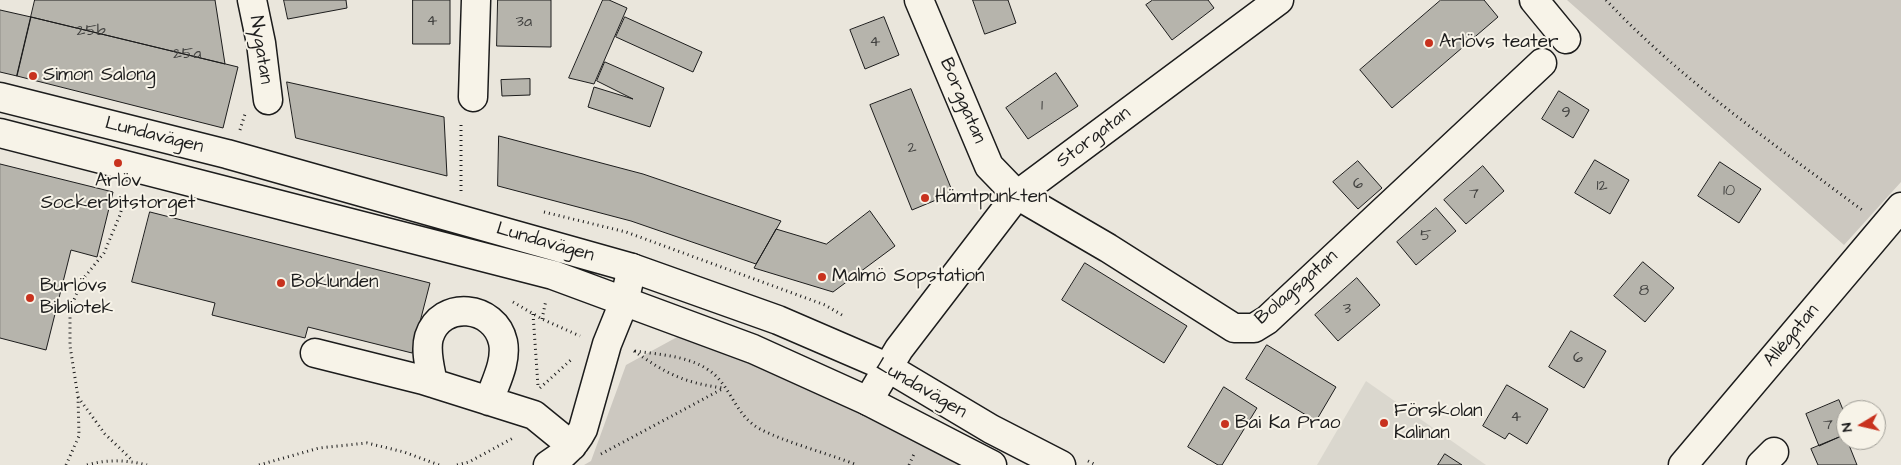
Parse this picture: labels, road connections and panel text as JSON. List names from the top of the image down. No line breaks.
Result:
{"streets":{"main road":["Nygatan","Borggatan","Lundavägen","Storgatan","Bolagsgatan","Allégatan"]},"crossings":[["Borggatan","Storgatan"],["Borggatan","Bolagsgatan"],["Lundavägen","Storgatan"],["Storgatan","Bolagsgatan"]],"places":["Arlövs teater","Simon Salong","Arlöv Sockerbitstorget","Hämtpunkten","Malmö Sopstation","Boklunden","Burlövs Bibliotek","Förskolan Kalinan","Bai Ka Prao"],"house_numbers":["4","3a","25b","4","25a","1","9","2","6","12","10","7","5","8","3","6","4","7"],"north":"left"}
